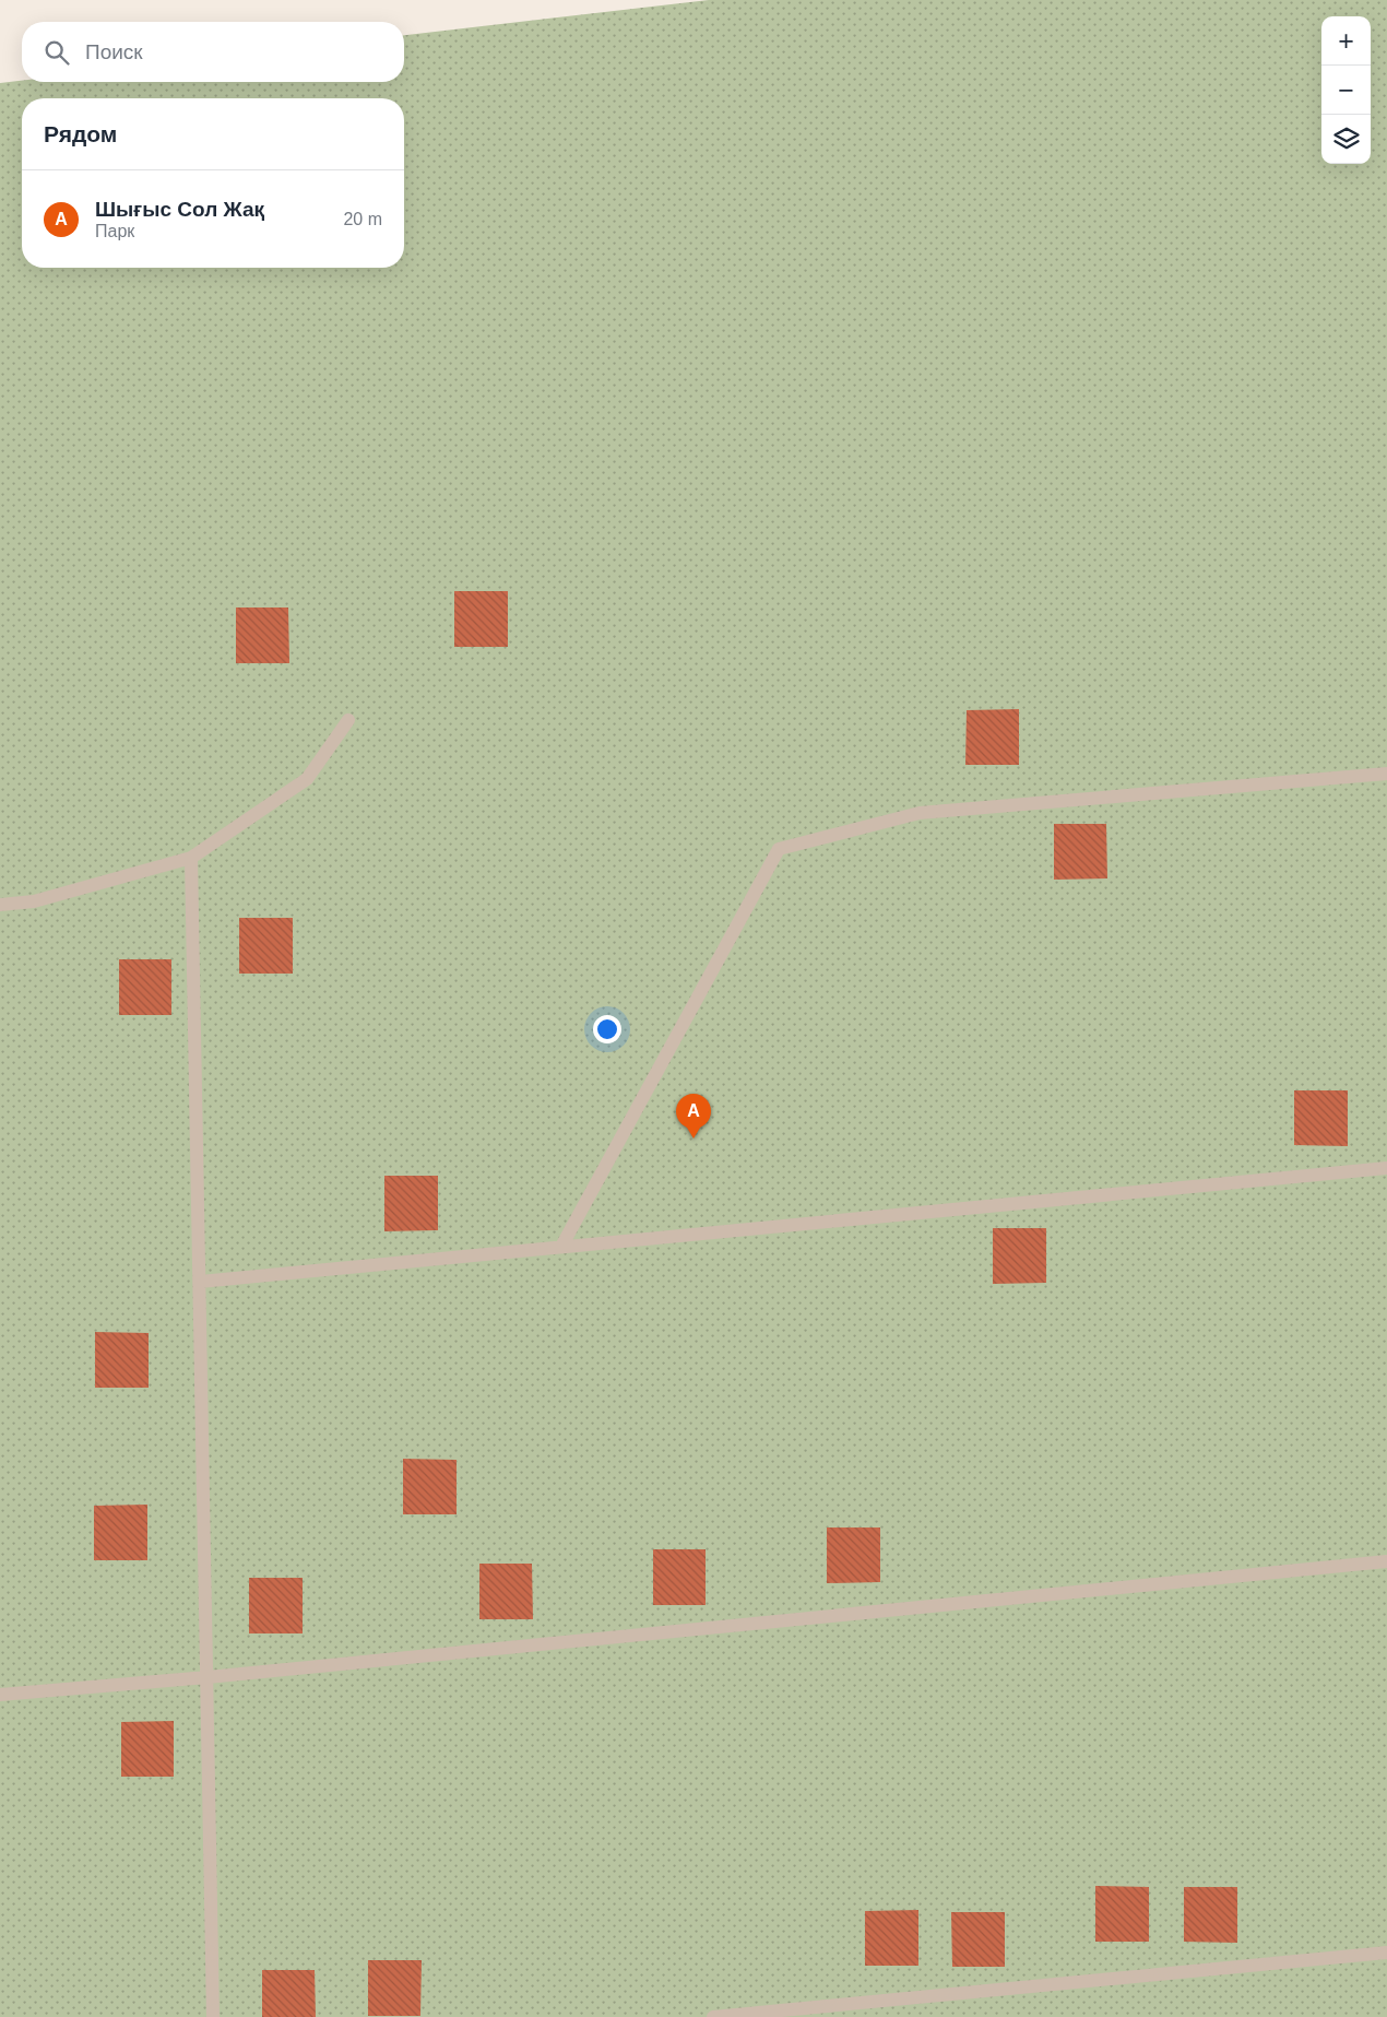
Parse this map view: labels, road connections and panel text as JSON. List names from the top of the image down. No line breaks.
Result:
{"page":{"map_buttons":["+","−"],"search":"Поиск","heading":"Рядом","list":[{"mark":"A","name":"Шығыс Сол Жақ","note":"Парк","value":"20 m"}],"pins":"A"}}
